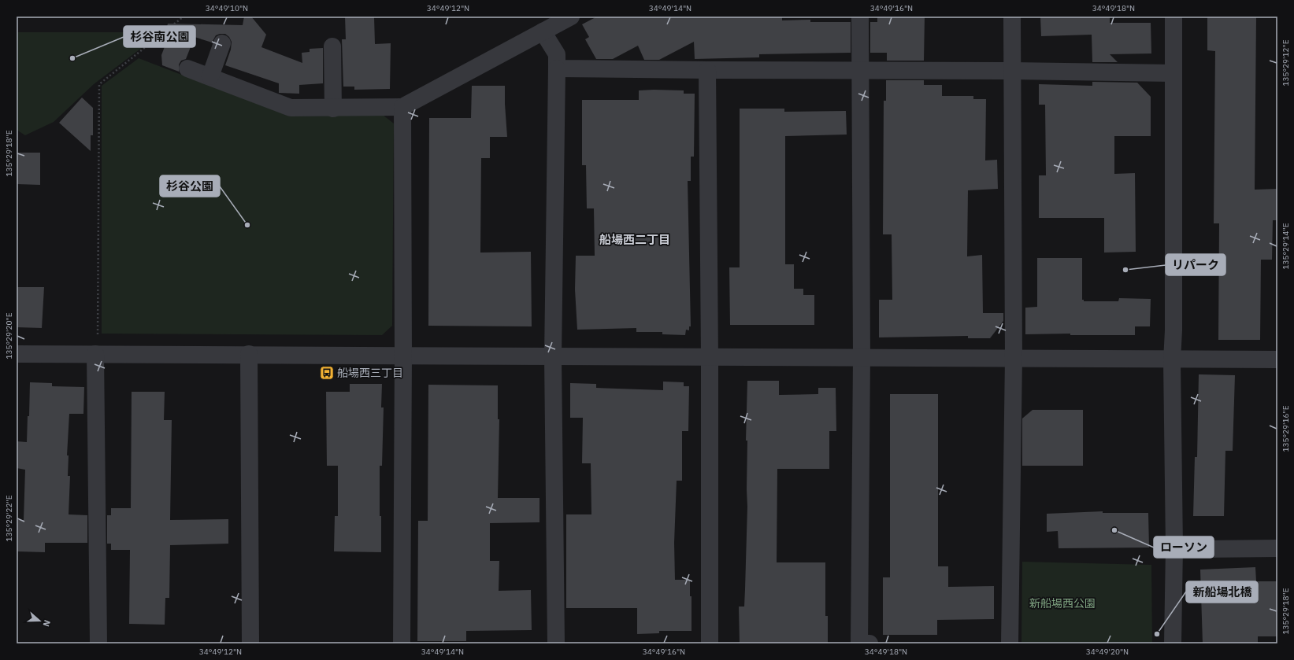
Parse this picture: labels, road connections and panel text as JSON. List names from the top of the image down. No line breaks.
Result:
{"districts":["船場西二丁目"],"parks":["新船場西公園"],"places":{"other":["杉谷南公園","杉谷公園","リパーク","ローソン","新船場北橋"],"bus stop":["船場西三丁目"]},"north":"right","coordinates":["34°49'10\"N","34°49'12\"N","34°49'14\"N","34°49'16\"N","34°49'18\"N","135°29'12\"E","135°29'18\"E","135°29'14\"E","135°29'20\"E","135°29'16\"E","135°29'22\"E","34°49'20\"N"]}
